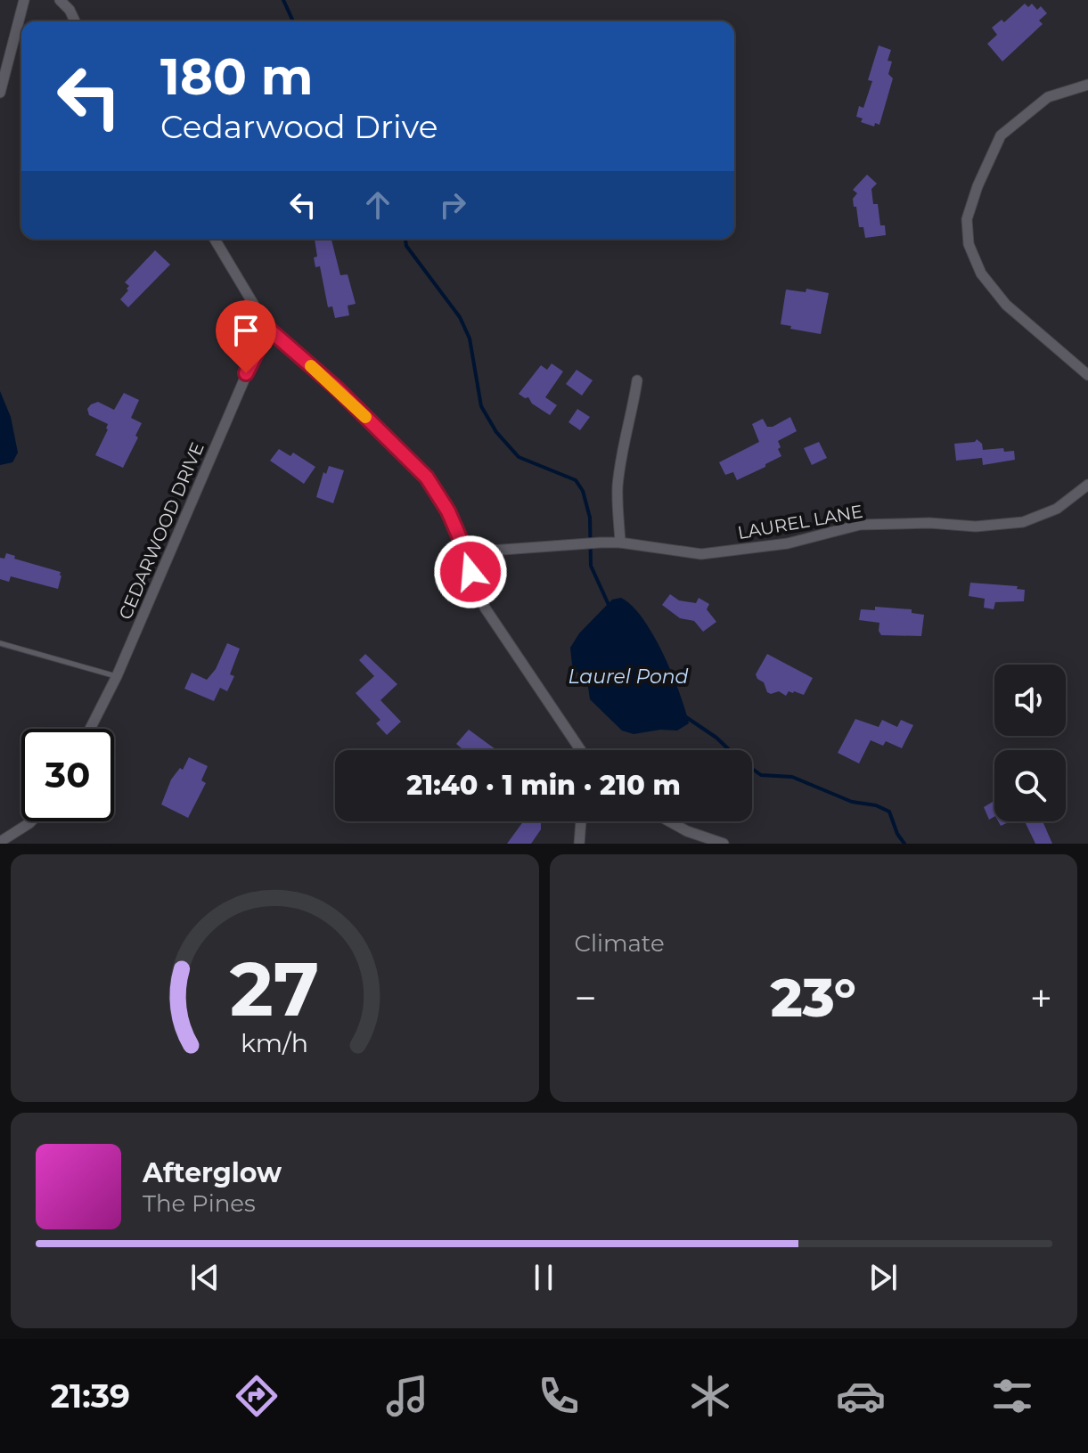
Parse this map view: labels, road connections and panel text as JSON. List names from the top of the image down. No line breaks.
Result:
{"streets":{"street":["LAUREL LANE","CEDARWOOD DRIVE"]},"water":["Laurel Pond"],"page":{"turn":["180 m","Cedarwood Drive"],"limit":"30","trip":"21:40 · 1 min · 210 m","tile":"Climate","heat":["−","23°","+"],"song":["Afterglow","The Pines"],"tabs":"21:39","gauge":["27","km/h"]}}
